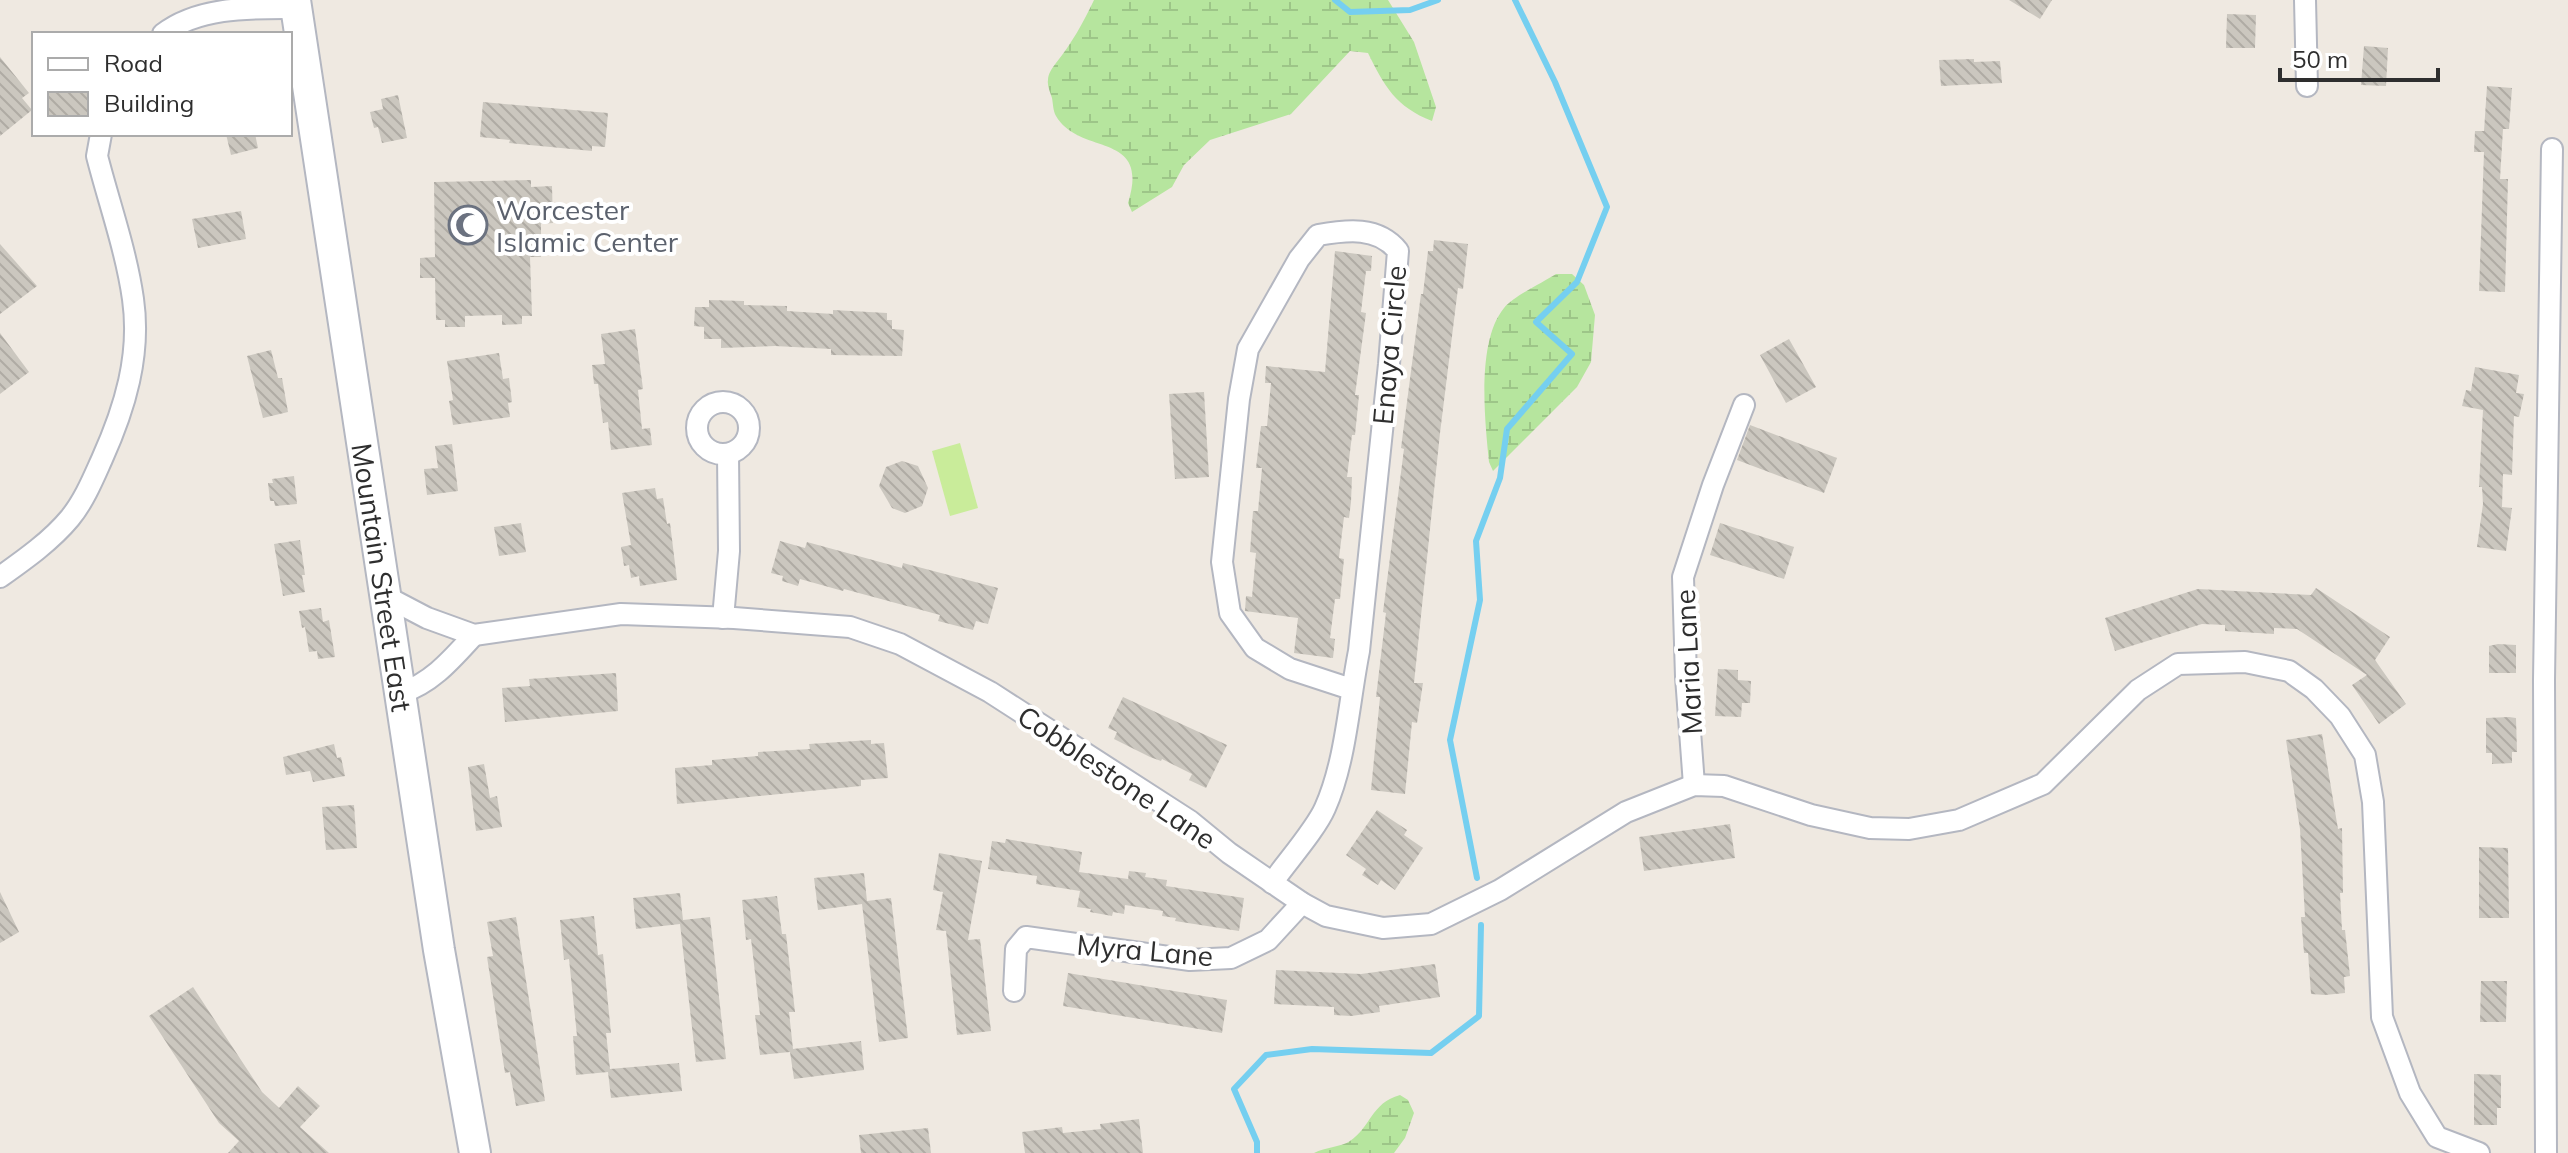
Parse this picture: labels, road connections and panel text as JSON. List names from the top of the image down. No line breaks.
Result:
{"streets":{"main road":["Mountain Street East"],"street":["Enaya Circle","Maria Lane","Cobblestone Lane","Myra Lane"]},"crossings":[["Enaya Circle","Cobblestone Lane"],["Mountain Street East","Cobblestone Lane"],["Maria Lane","Cobblestone Lane"],["Cobblestone Lane","Myra Lane"]],"places":{"mosque":["Worcester Islamic Center"]},"legend":["Road","Building"],"scale_bar":"50 m"}
